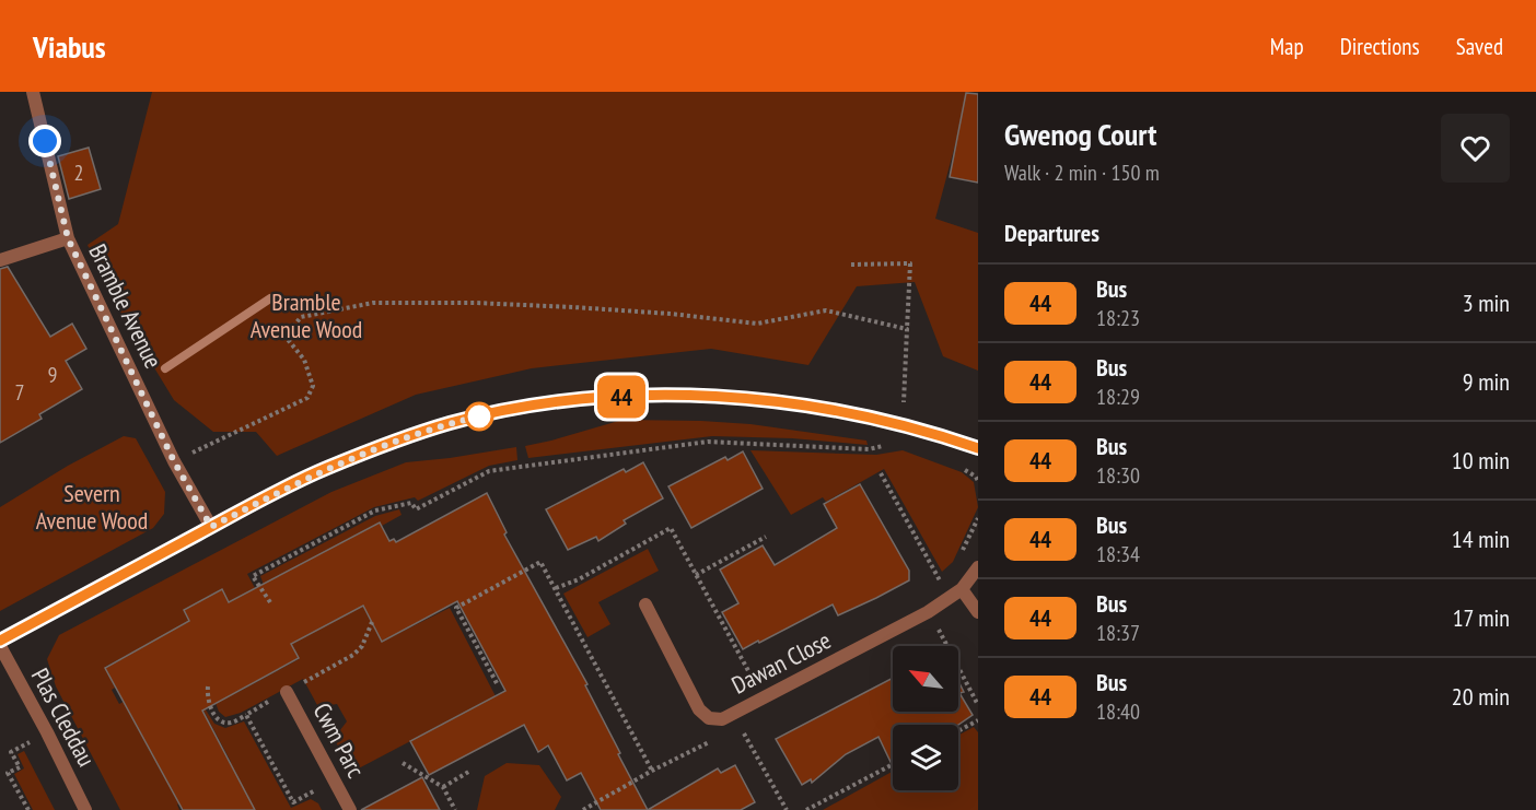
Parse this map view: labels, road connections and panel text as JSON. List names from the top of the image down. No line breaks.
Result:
{"streets":{"street":["Bramble Avenue","Dawan Close","Plas Cleddau","Cwm Parc"]},"parks":["Bramble Avenue Wood","Severn Avenue Wood"],"lines":["bus line 44"],"house_numbers":["2","9","7"],"north":"top left","page":{"header":"Viabus","nav":["Map","Directions","Saved"],"on_map":"44","heading":[["Gwenog Court","Walk · 2 min · 150 m"],"Departures"],"list":[{"mark":"44","name":"Bus","note":"18:23","value":"3 min"},{"mark":"44","name":"Bus","note":"18:29","value":"9 min"},{"mark":"44","name":"Bus","note":"18:30","value":"10 min"},{"mark":"44","name":"Bus","note":"18:34","value":"14 min"},{"mark":"44","name":"Bus","note":"18:37","value":"17 min"},{"mark":"44","name":"Bus","note":"18:40","value":"20 min"}]}}
